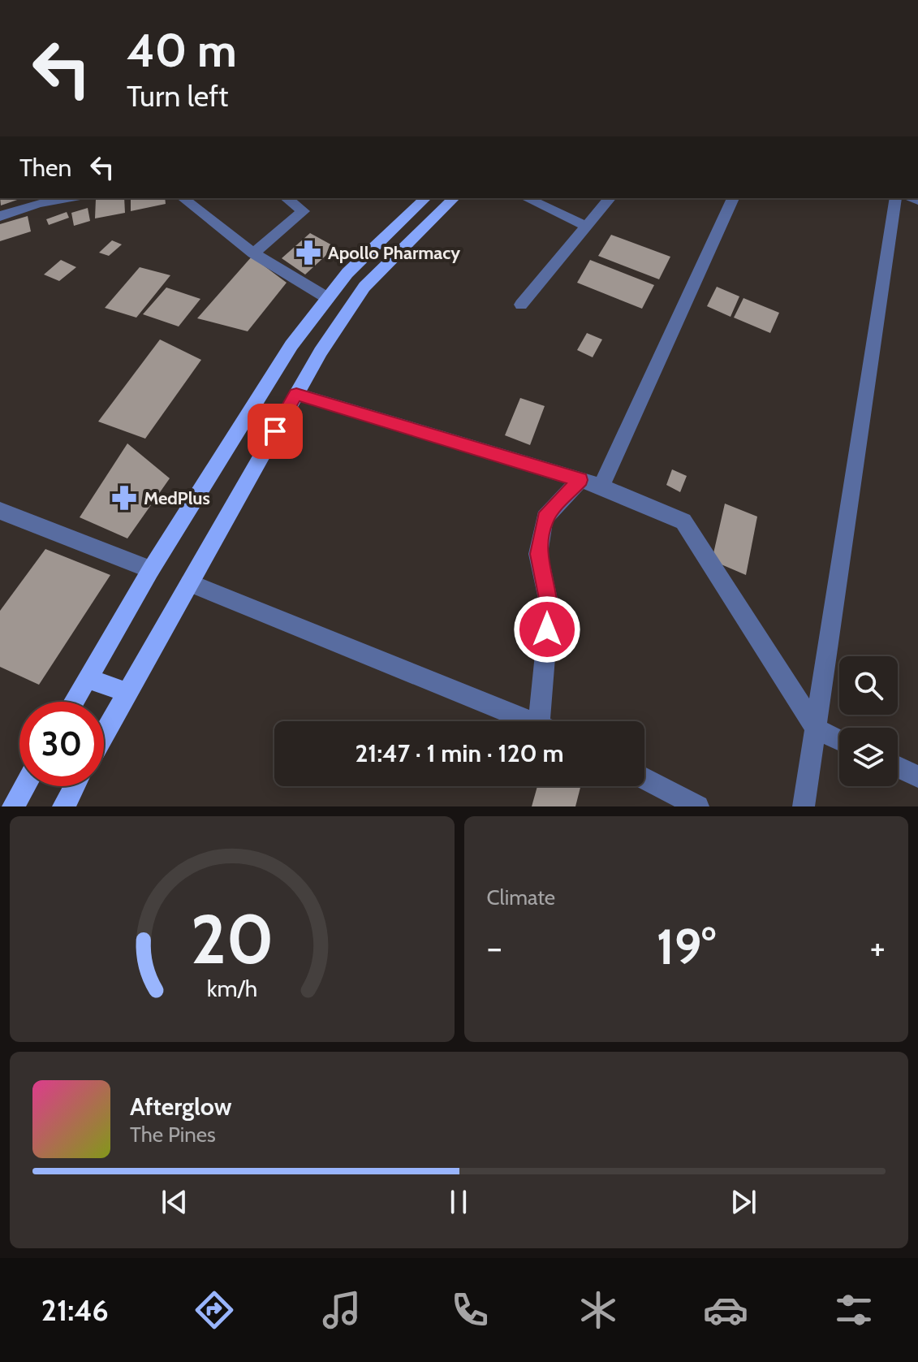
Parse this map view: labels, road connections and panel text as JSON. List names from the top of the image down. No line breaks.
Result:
{"places":{"pharmacy":["Apollo Pharmacy","MedPlus"]},"page":{"turn":["40 m","Turn left"],"then":"Then","limit":"30","trip":"21:47 · 1 min · 120 m","tile":"Climate","heat":["−","19°","+"],"song":["Afterglow","The Pines"],"tabs":"21:46","gauge":["20","km/h"]}}
